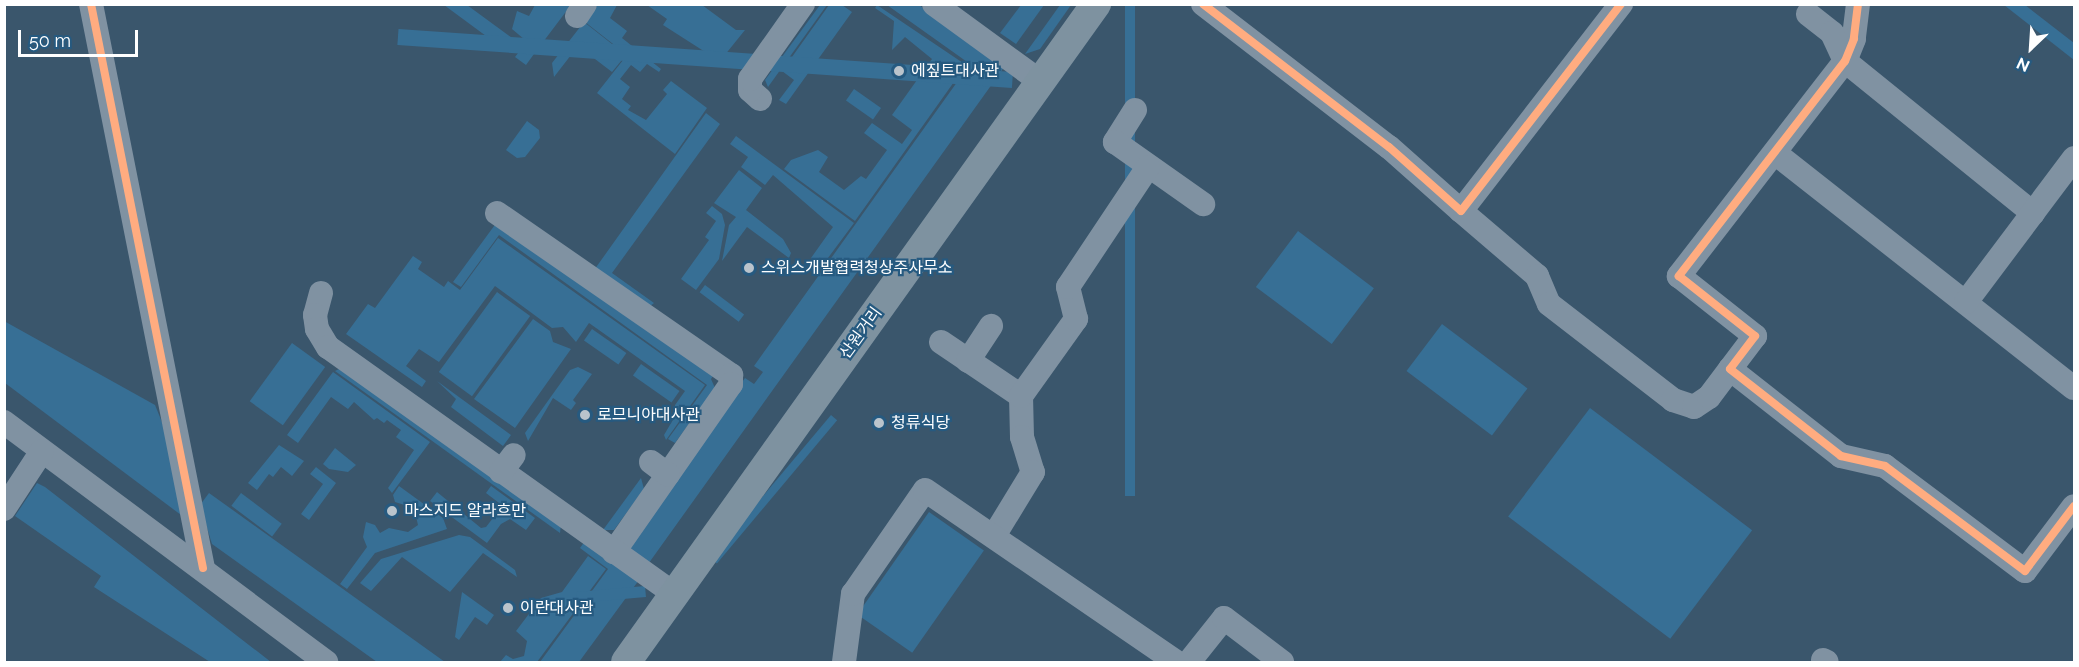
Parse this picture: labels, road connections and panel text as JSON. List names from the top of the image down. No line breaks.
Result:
{"streets":{"main road":["산원거리"]},"places":["에짚트대사관","스위스개발협력청상주사무소","로므니아대사관","청류식당","마스지드 알라흐만","이란대사관"],"scale_bar":"50 m","north":"bottom left"}
